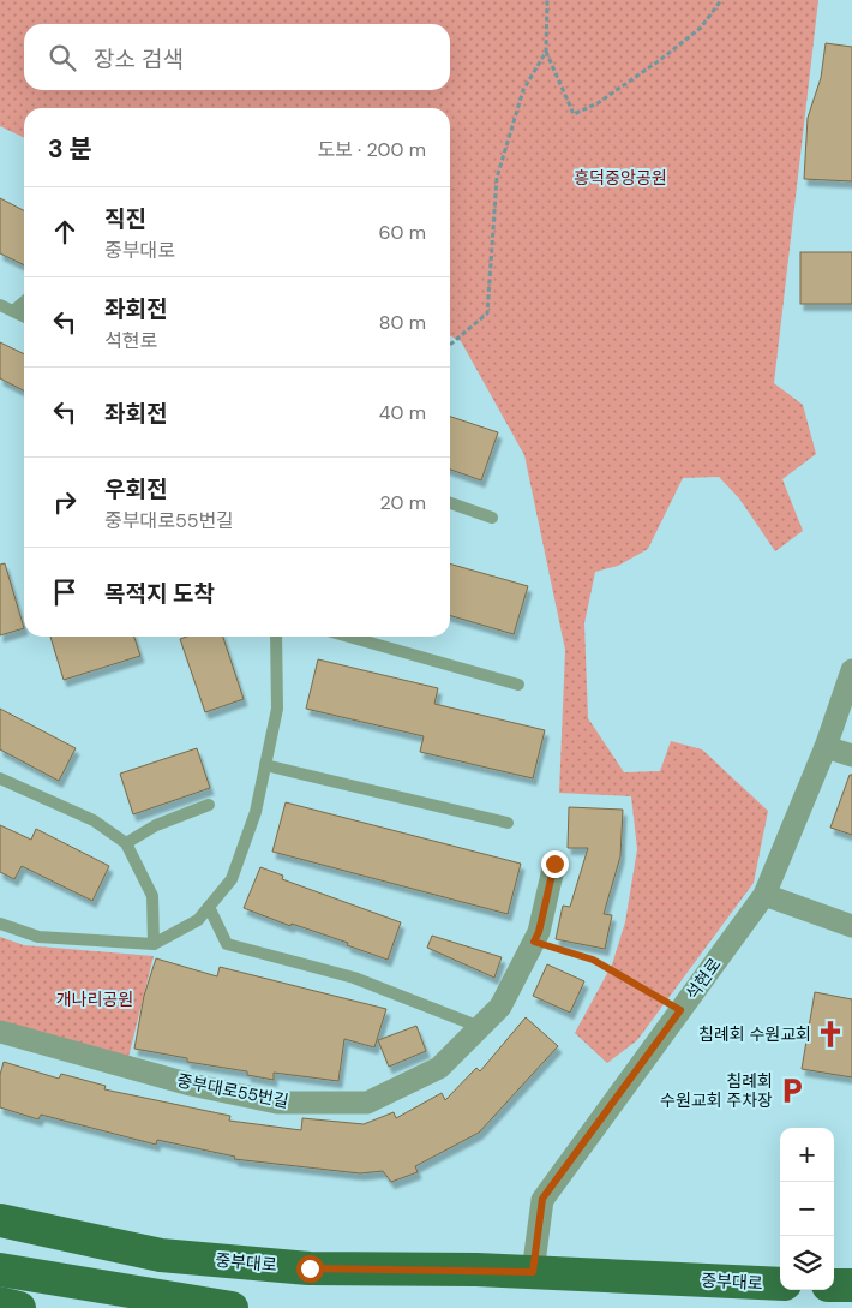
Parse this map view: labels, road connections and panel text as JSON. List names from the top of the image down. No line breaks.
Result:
{"streets":{"main road":["중부대로"],"street":["석현로","중부대로55번길"]},"crossings":[["석현로","중부대로"]],"parks":["흥덕중앙공원","개나리공원"],"places":{"church":["침례회 수원교회"],"parking":["침례회 수원교회 주차장"]},"page":{"search":"장소 검색","heading":["3 분","도보 · 200 m"],"list":[["직진","중부대로","60 m"],["좌회전","석현로","80 m"],["좌회전","40 m"],["우회전","중부대로55번길","20 m"],"목적지 도착"],"map_buttons":["+","−"]}}
